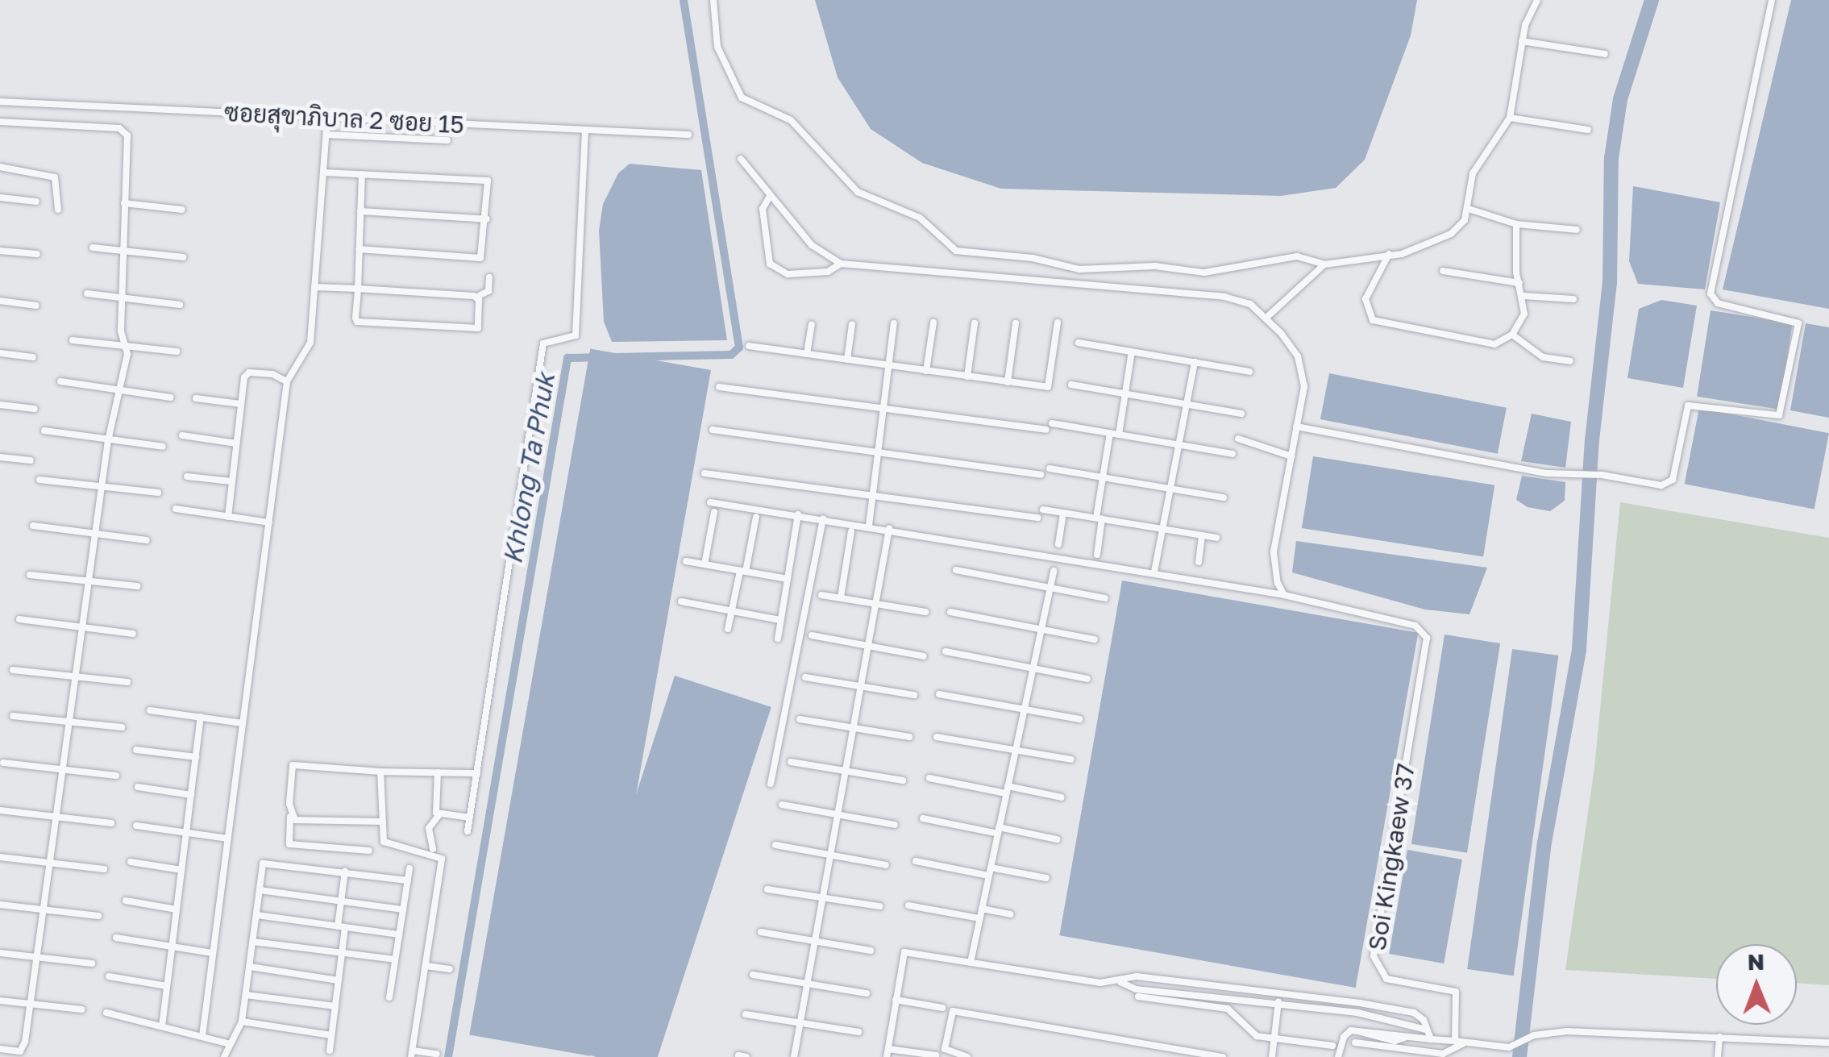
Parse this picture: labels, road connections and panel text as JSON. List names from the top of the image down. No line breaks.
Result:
{"streets":{"street":["ซอยสุขาภิบาล 2 ซอย 15","Soi Kingkaew 37"]},"water":["Khlong Ta Phuk"],"north":"top"}
